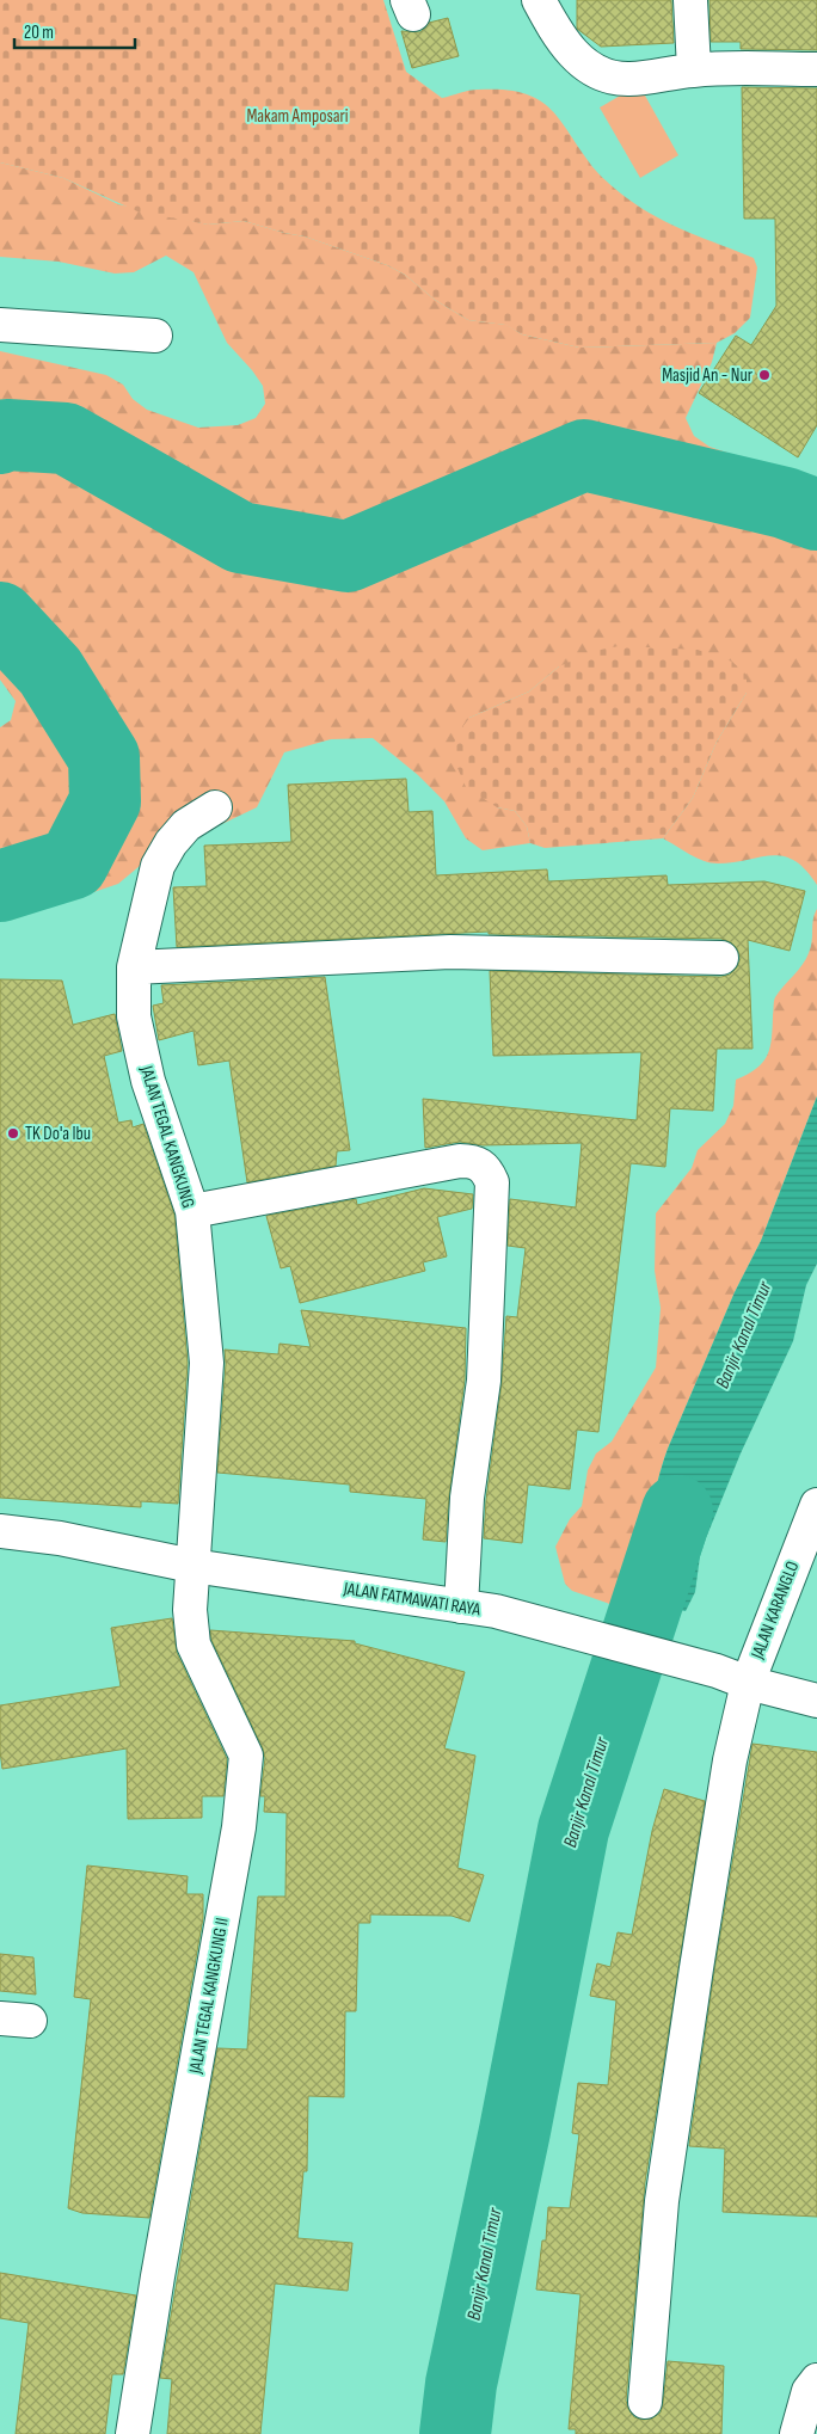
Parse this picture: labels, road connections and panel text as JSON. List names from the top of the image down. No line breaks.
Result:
{"streets":{"street":["JALAN TEGAL KANGKUNG","JALAN FATMAWATI RAYA","JALAN KARANGLO","JALAN TEGAL KANGKUNG II"]},"crossings":[["JALAN TEGAL KANGKUNG","JALAN FATMAWATI RAYA"],["JALAN TEGAL KANGKUNG","JALAN TEGAL KANGKUNG II"],["JALAN FATMAWATI RAYA","JALAN KARANGLO"],["JALAN FATMAWATI RAYA","JALAN TEGAL KANGKUNG II"]],"water":["Banjir Kanal Timur"],"parks":["Makam Amposari"],"places":["Masjid An - Nur","TK Do'a Ibu"],"scale_bar":"20 m"}
